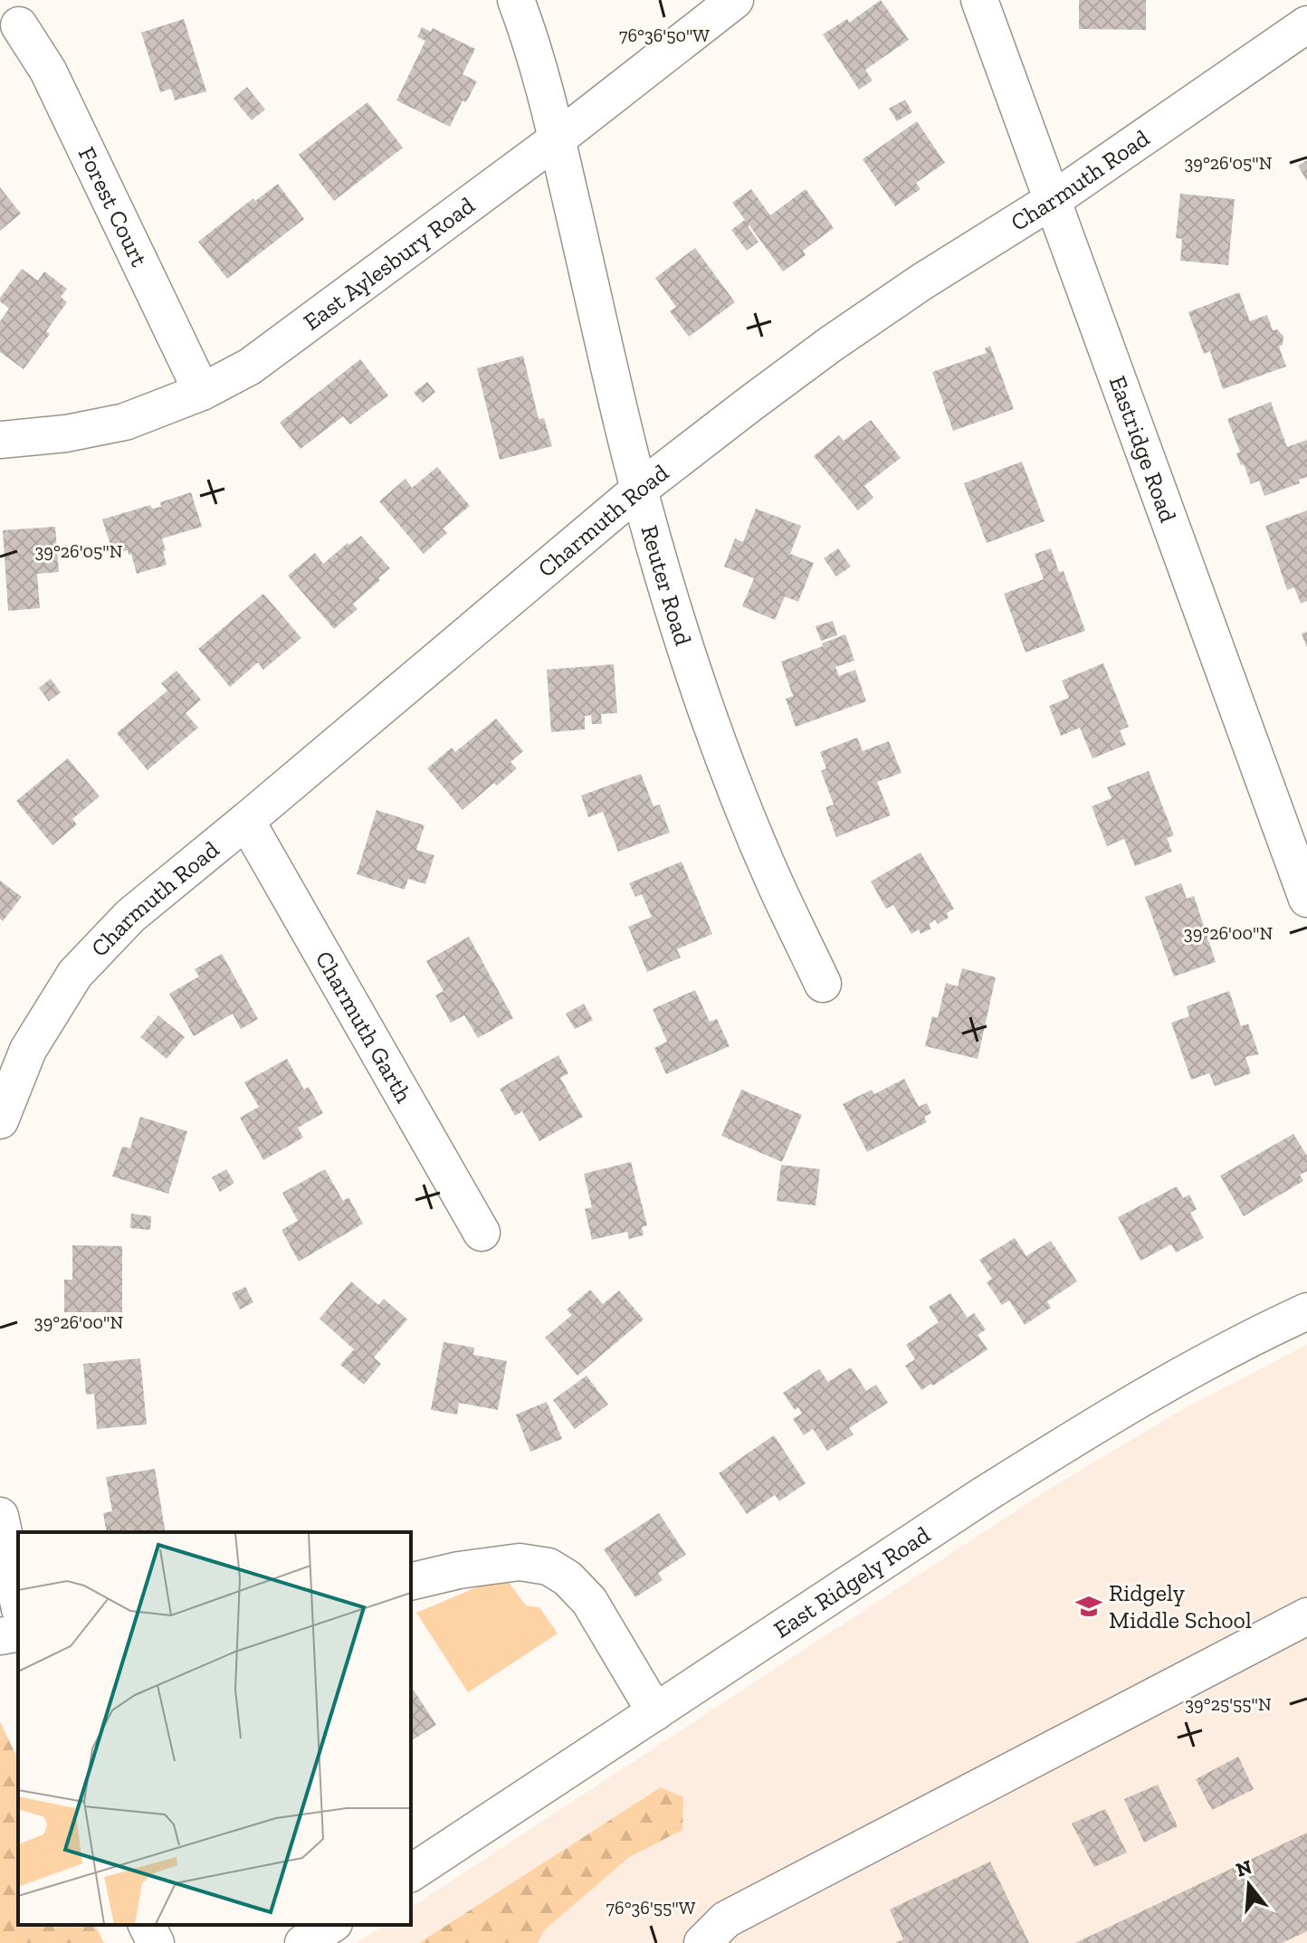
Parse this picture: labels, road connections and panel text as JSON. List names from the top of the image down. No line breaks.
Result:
{"streets":{"street":["Charmuth Road","Forest Court","East Aylesbury Road","Eastridge Road","Reuter Road","Charmuth Garth","East Ridgely Road"]},"crossings":[["Charmuth Road","Eastridge Road"],["Charmuth Road","Reuter Road"],["Charmuth Road","Charmuth Garth"],["Forest Court","East Aylesbury Road"],["East Aylesbury Road","Reuter Road"]],"places":{"school or university":["Ridgely Middle School"]},"north":"top","coordinates":["76°36'50\"W","39°26'05\"N","39°26'00\"N","39°25'55\"N","76°36'55\"W"]}
